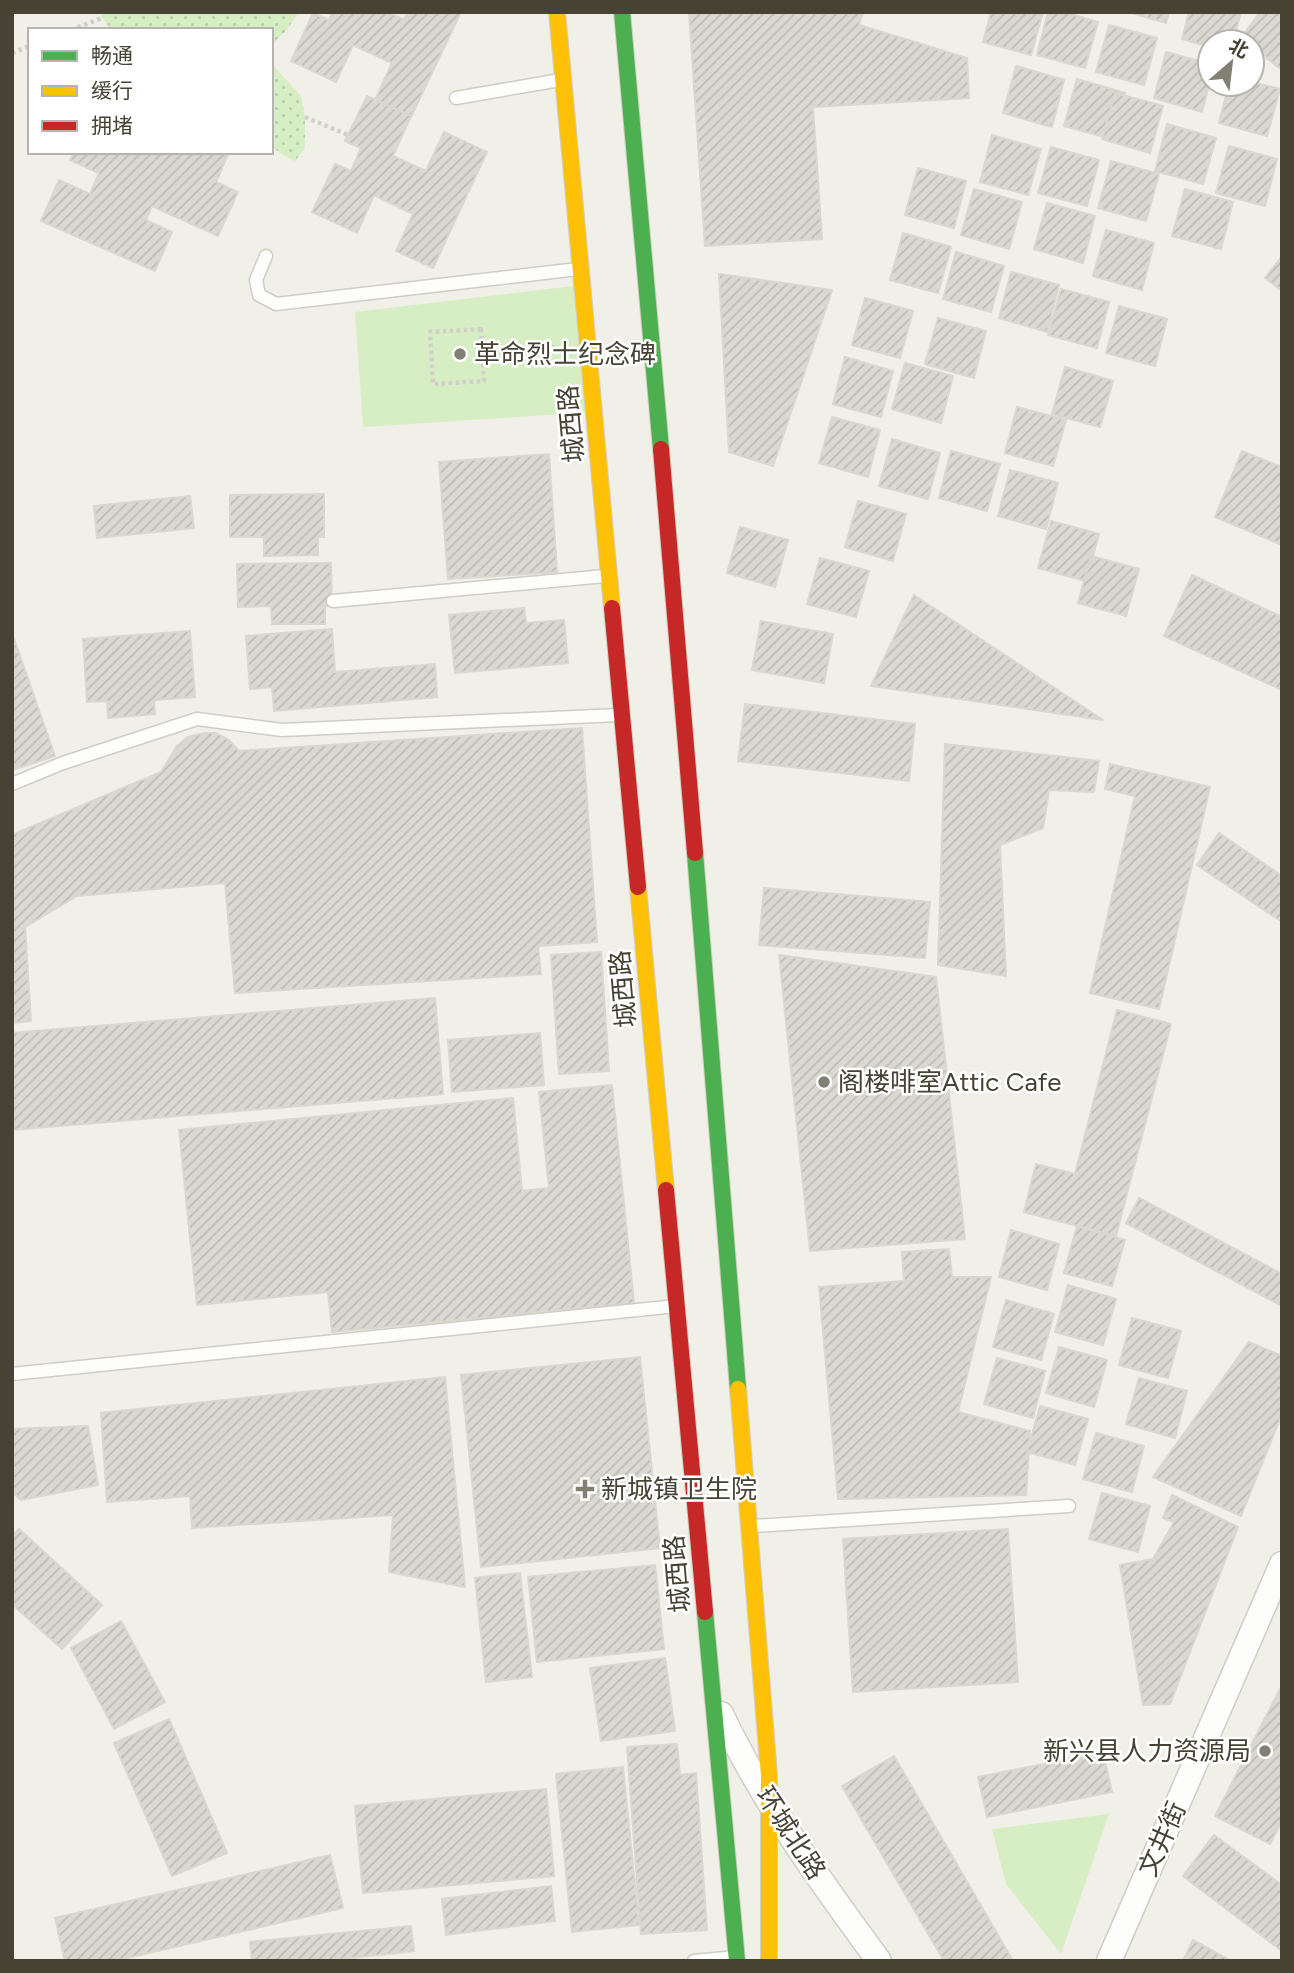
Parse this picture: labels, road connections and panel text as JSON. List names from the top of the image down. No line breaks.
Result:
{"streets":{"main road":["城西路"],"street":["环城北路","文井街"]},"crossings":[["城西路","环城北路"]],"places":{"other":["革命烈士纪念碑","阁楼啡室Attic Cafe","新兴县人力资源局"],"health":["新城镇卫生院"]},"legend":["畅通","缓行","拥堵"],"north":"top right"}
